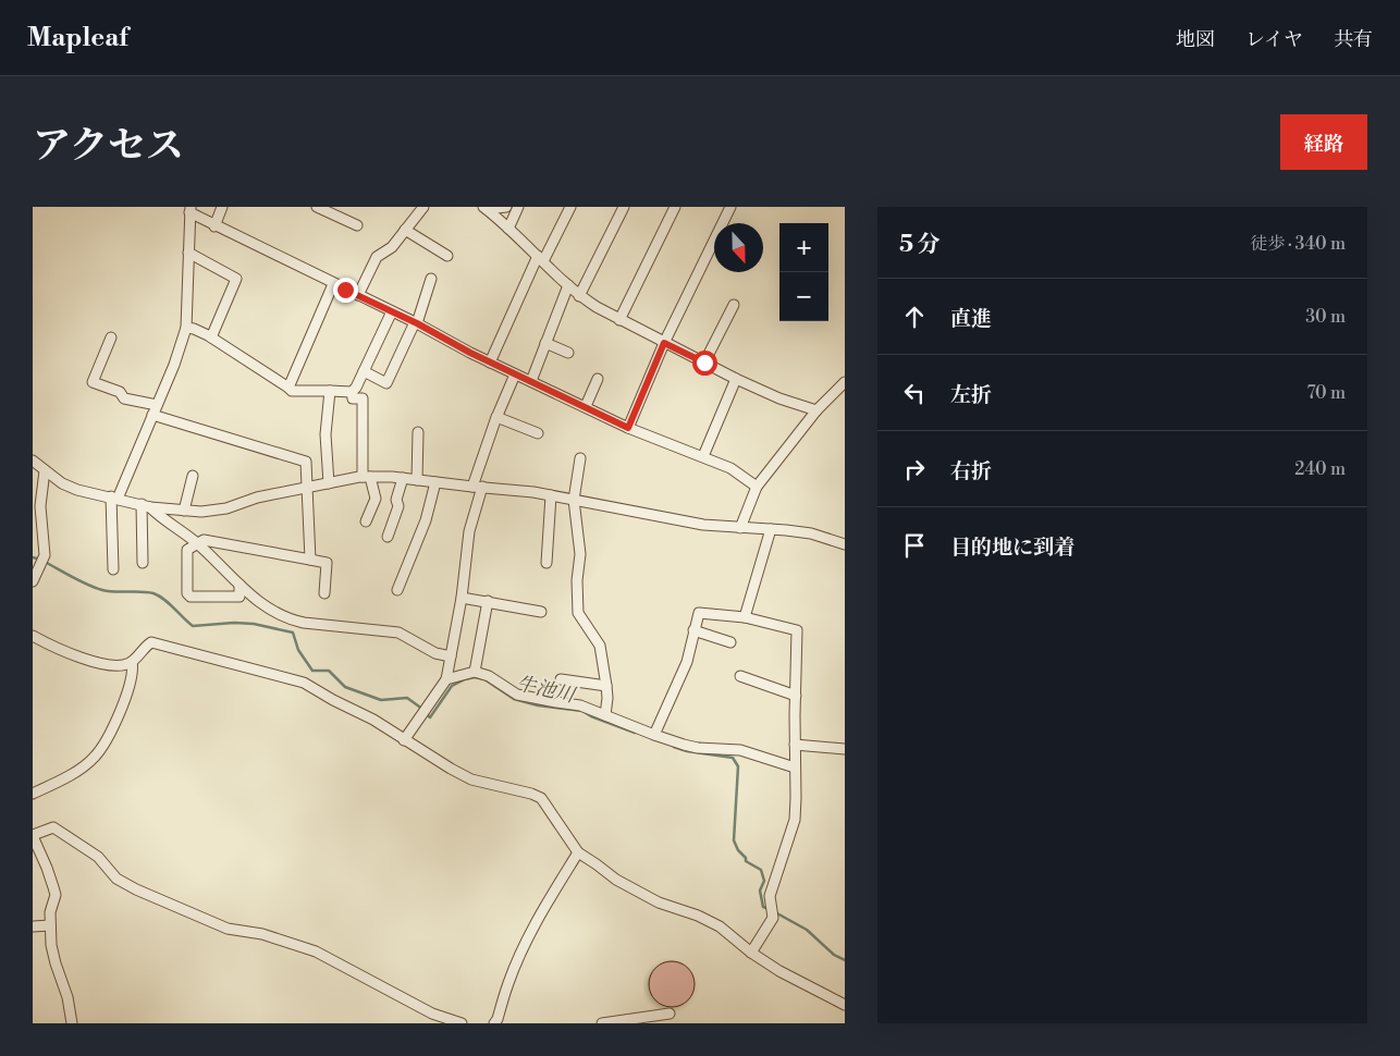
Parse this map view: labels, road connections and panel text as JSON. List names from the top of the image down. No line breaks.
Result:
{"water":["牛池川"],"north":"bottom","page":{"header":"Mapleaf","nav":["地図","レイヤ","共有"],"title":"アクセス","buttons":"経路","heading":["5 分","徒歩 · 340 m"],"map_buttons":["+","−"],"list":[["直進","30 m"],["左折","70 m"],["右折","240 m"],"目的地に到着"]}}
